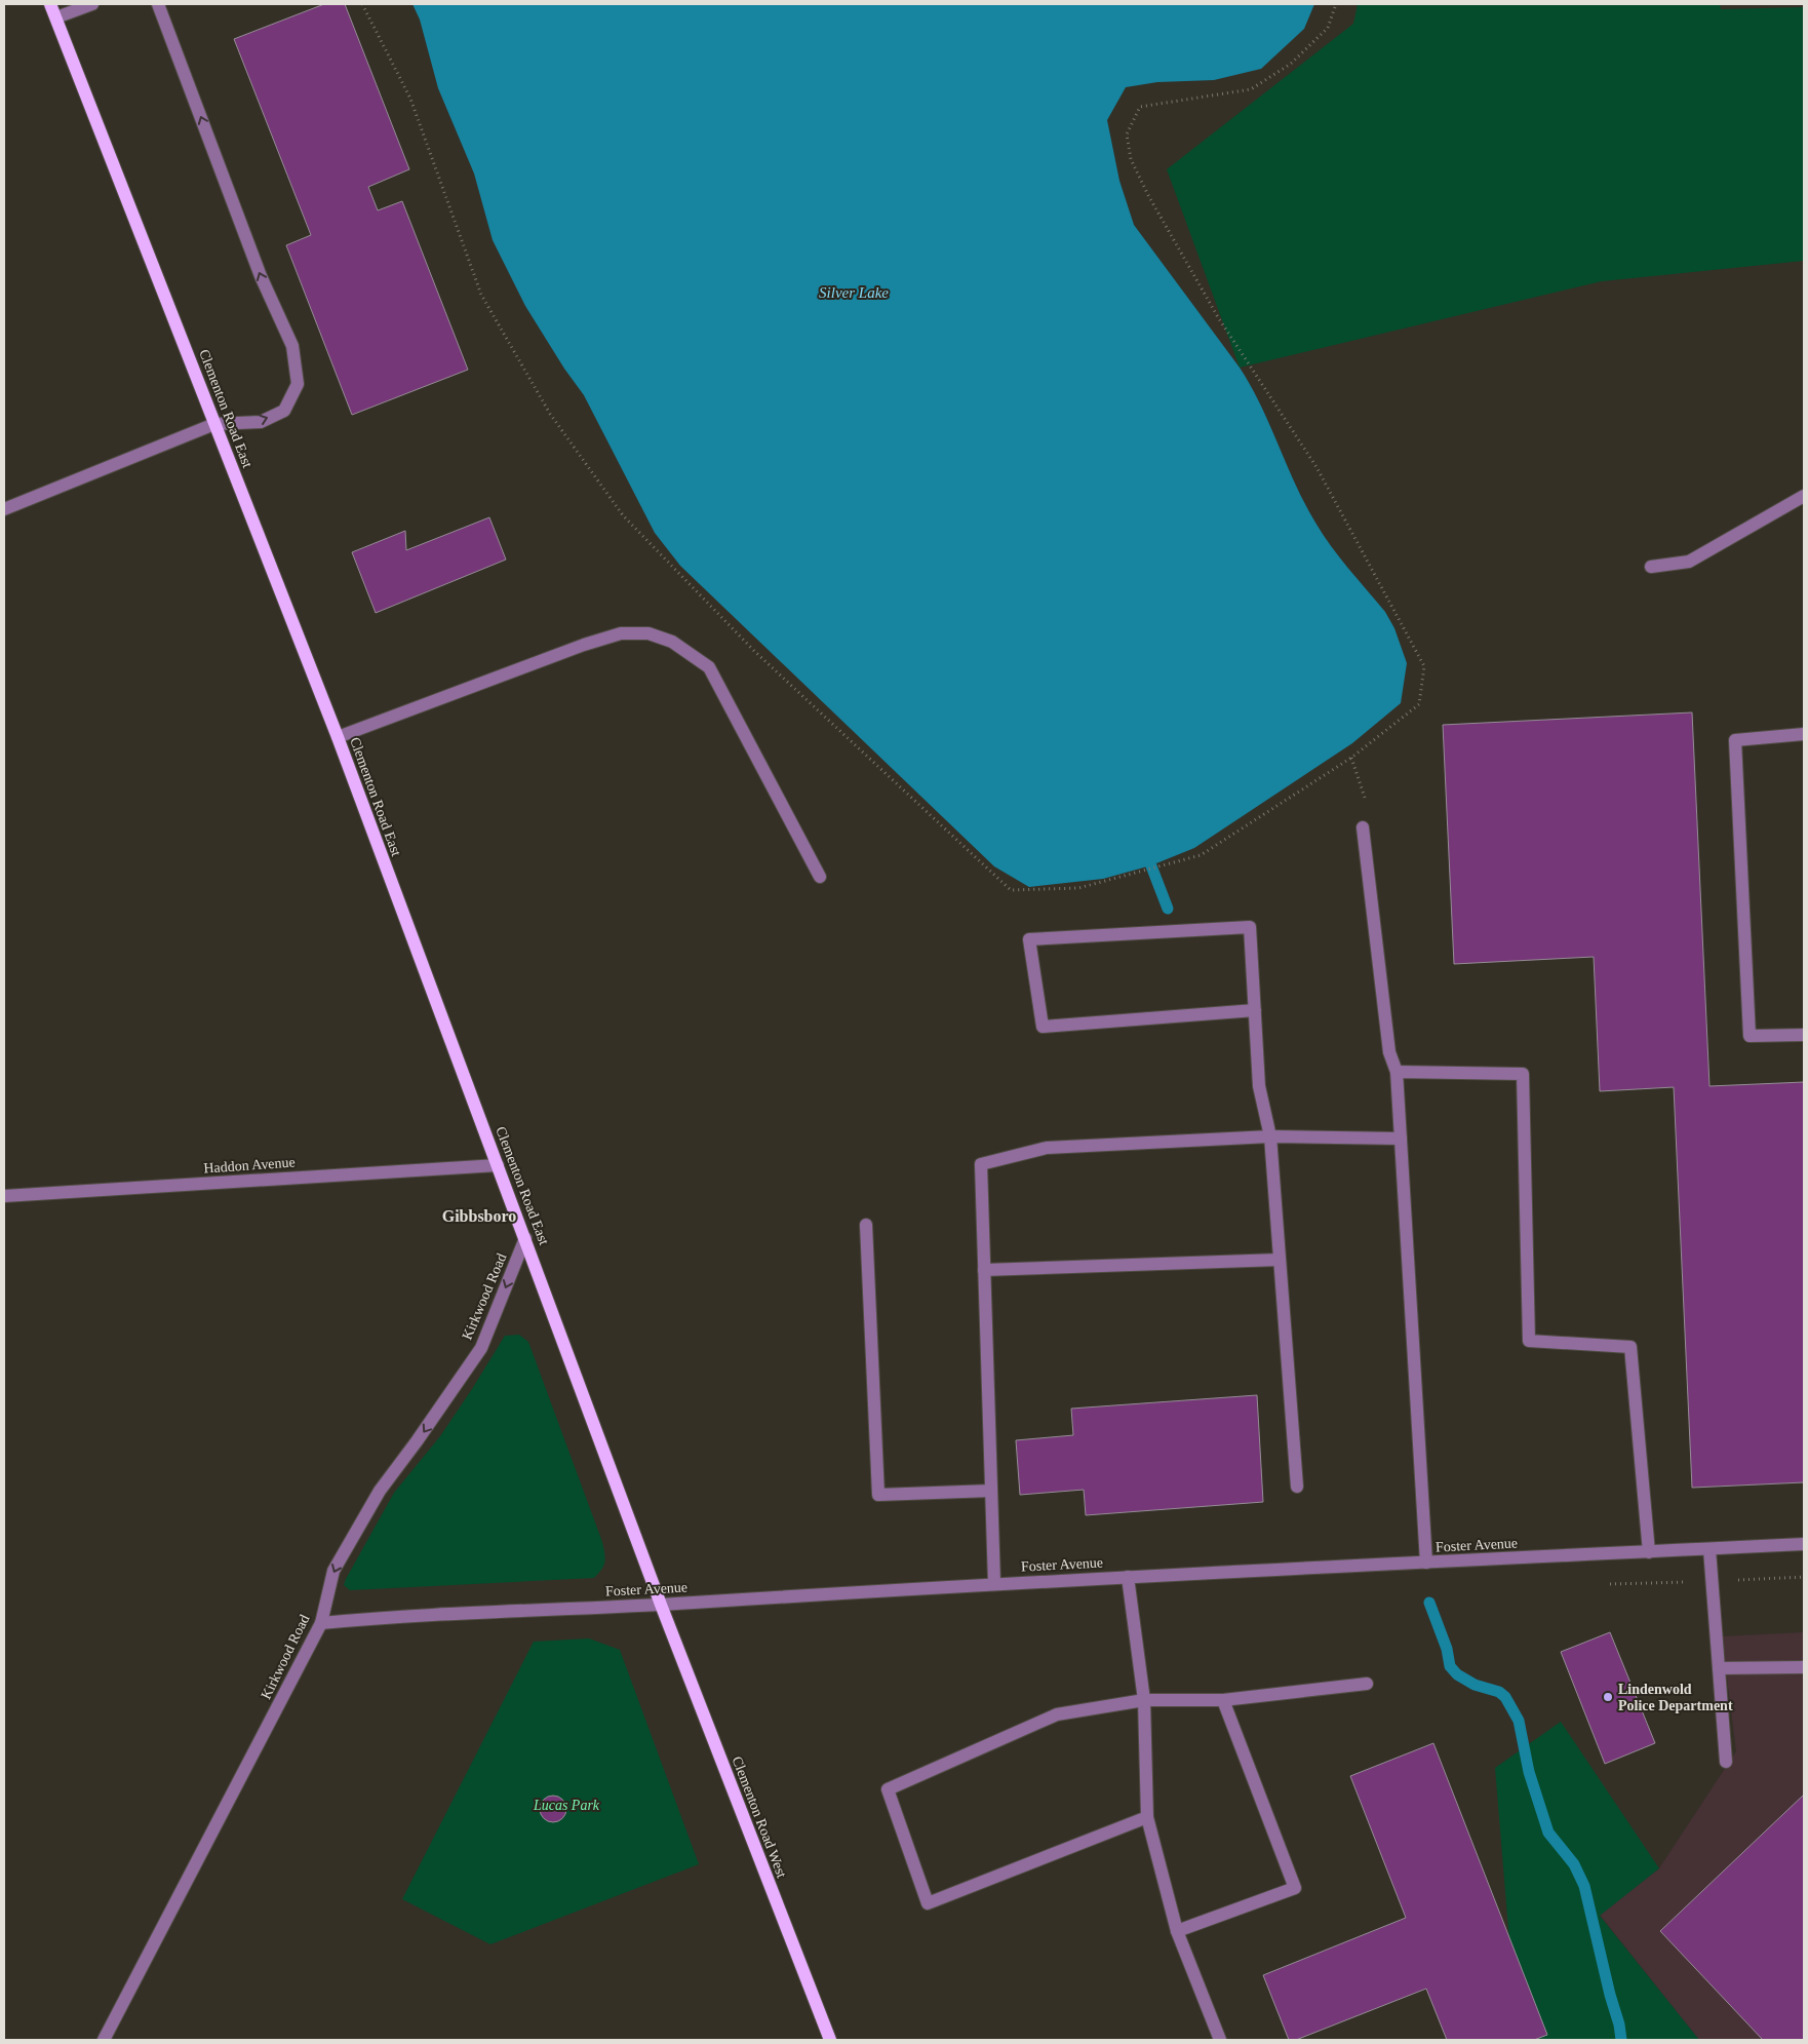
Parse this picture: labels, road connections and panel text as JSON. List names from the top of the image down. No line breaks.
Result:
{"streets":{"main road":["Clementon Road East","Clementon Road West"],"street":["Haddon Avenue","Kirkwood Road","Foster Avenue"]},"crossings":[["Clementon Road East","Haddon Avenue"],["Clementon Road East","Kirkwood Road"],["Clementon Road East","Foster Avenue"],["Clementon Road East","Clementon Road West"],["Kirkwood Road","Foster Avenue"],["Foster Avenue","Clementon Road West"]],"one_way":["Kirkwood Road"],"districts":["Gibbsboro"],"water":["Silver Lake"],"parks":["Lucas Park"],"places":["Lindenwold Police Department"]}
